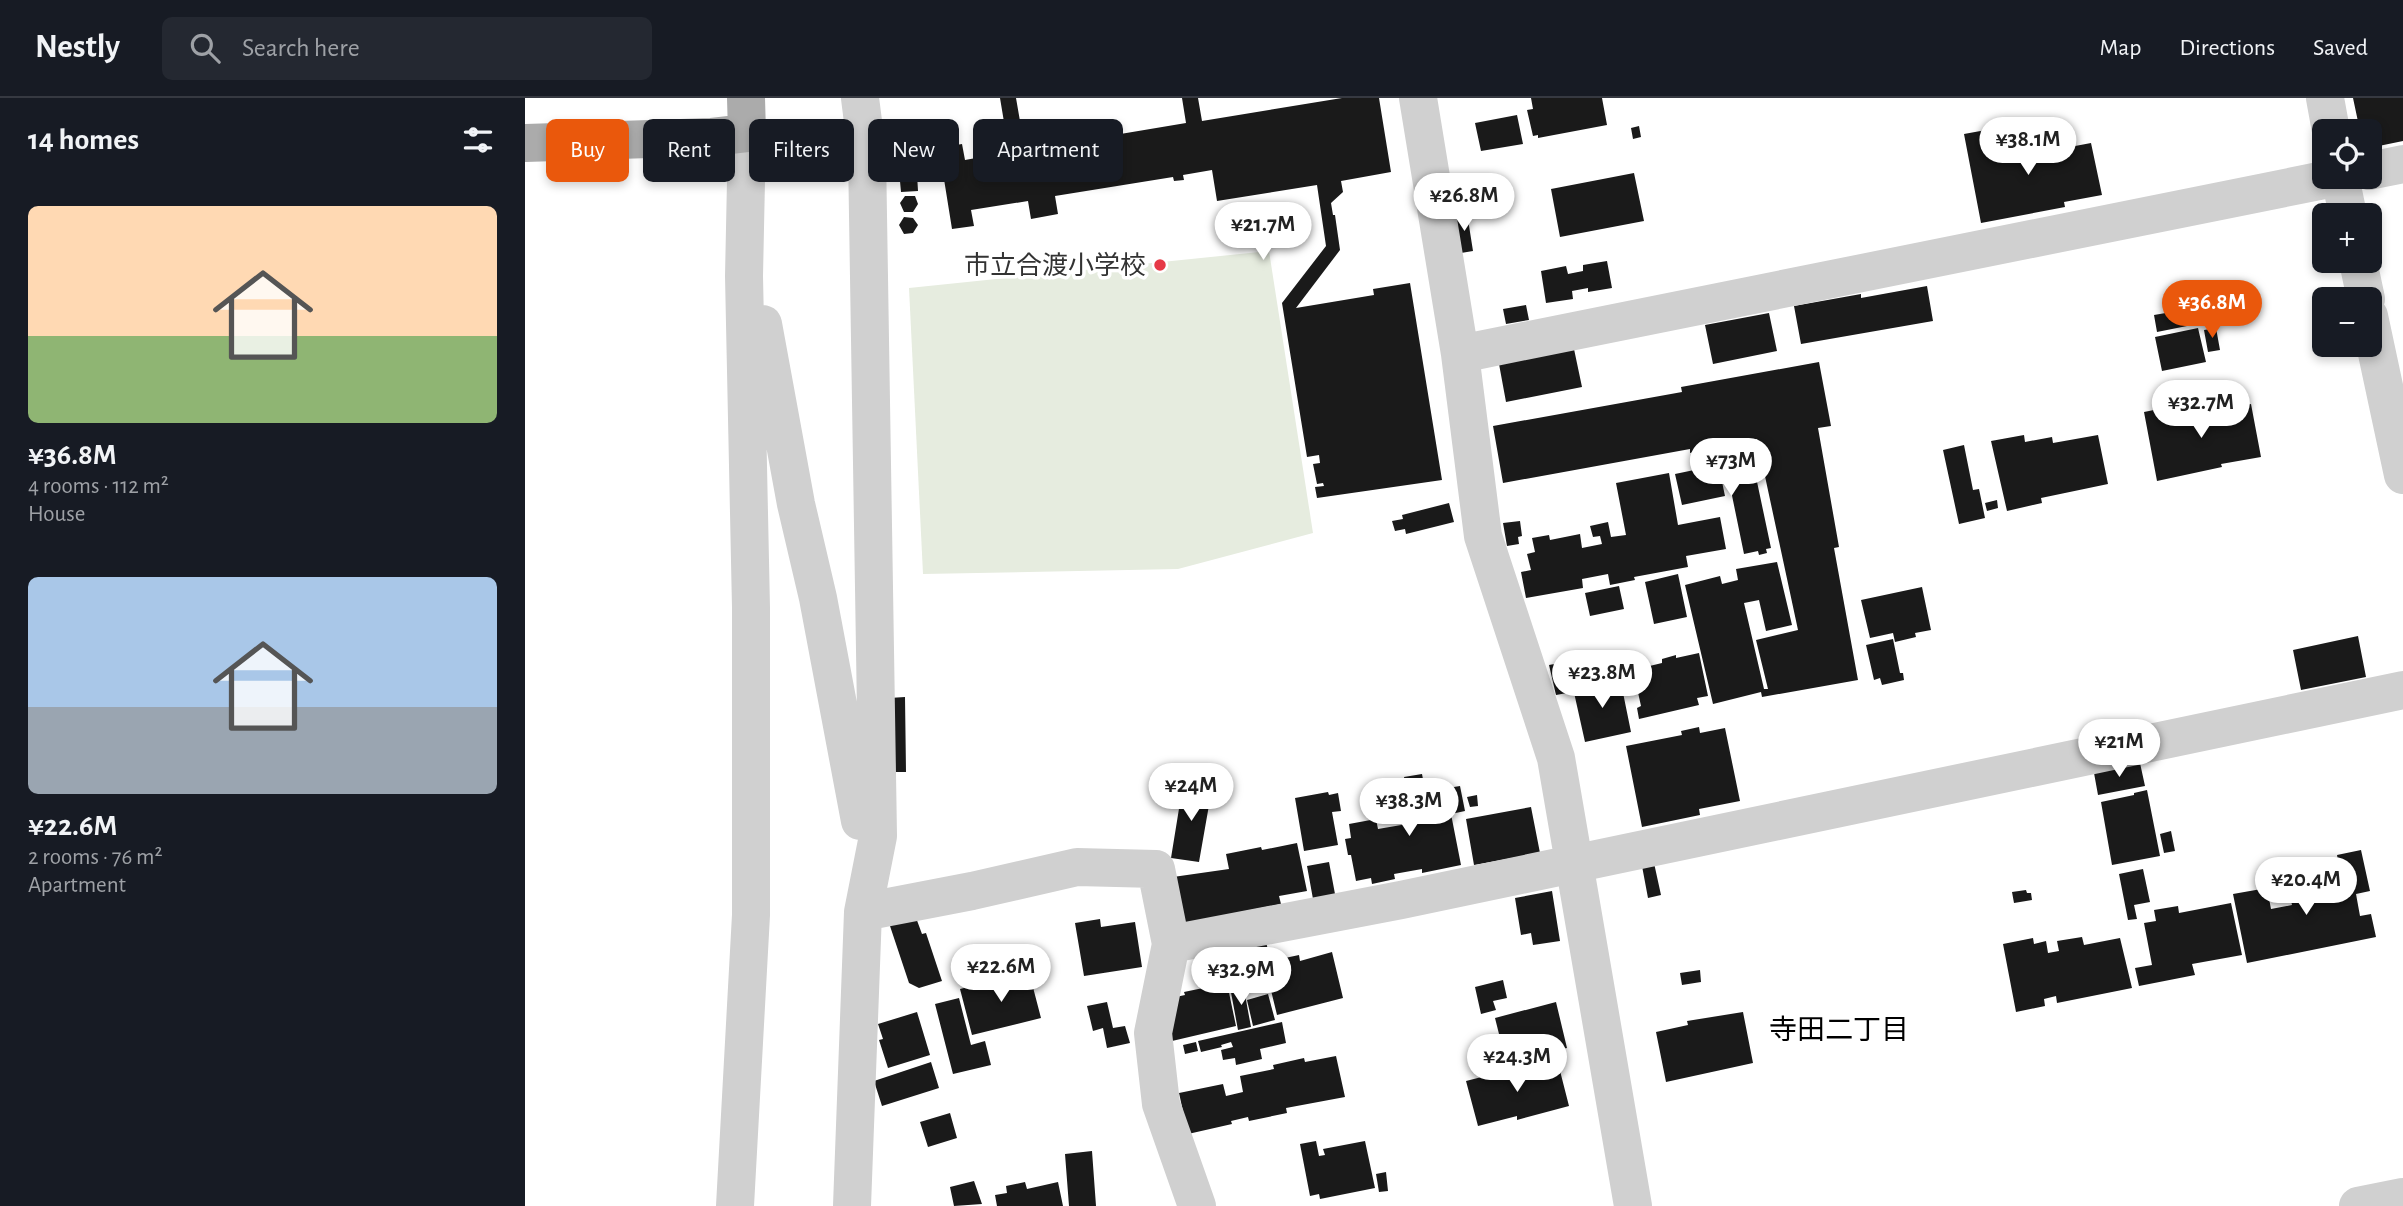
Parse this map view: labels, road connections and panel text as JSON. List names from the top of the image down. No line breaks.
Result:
{"districts":["寺田二丁目"],"places":["市立合渡小学校"],"page":{"header":"Nestly","search":"Search here","nav":["Map","Directions","Saved"],"heading":"14 homes","price":["¥38.1M","¥26.8M","¥21.7M","¥36.8M","¥32.7M","¥73M","¥23.8M","¥21M","¥24M","¥38.3M","¥20.4M","¥22.6M","¥32.9M","¥24.3M"],"map_buttons":["+","−"],"chip":["Buy","Rent","Filters","New","Apartment"],"list":[{"name":"¥36.8M","note":"4 rooms · 112 m² · House"},{"name":"¥22.6M","note":"2 rooms · 76 m² · Apartment"}]}}
